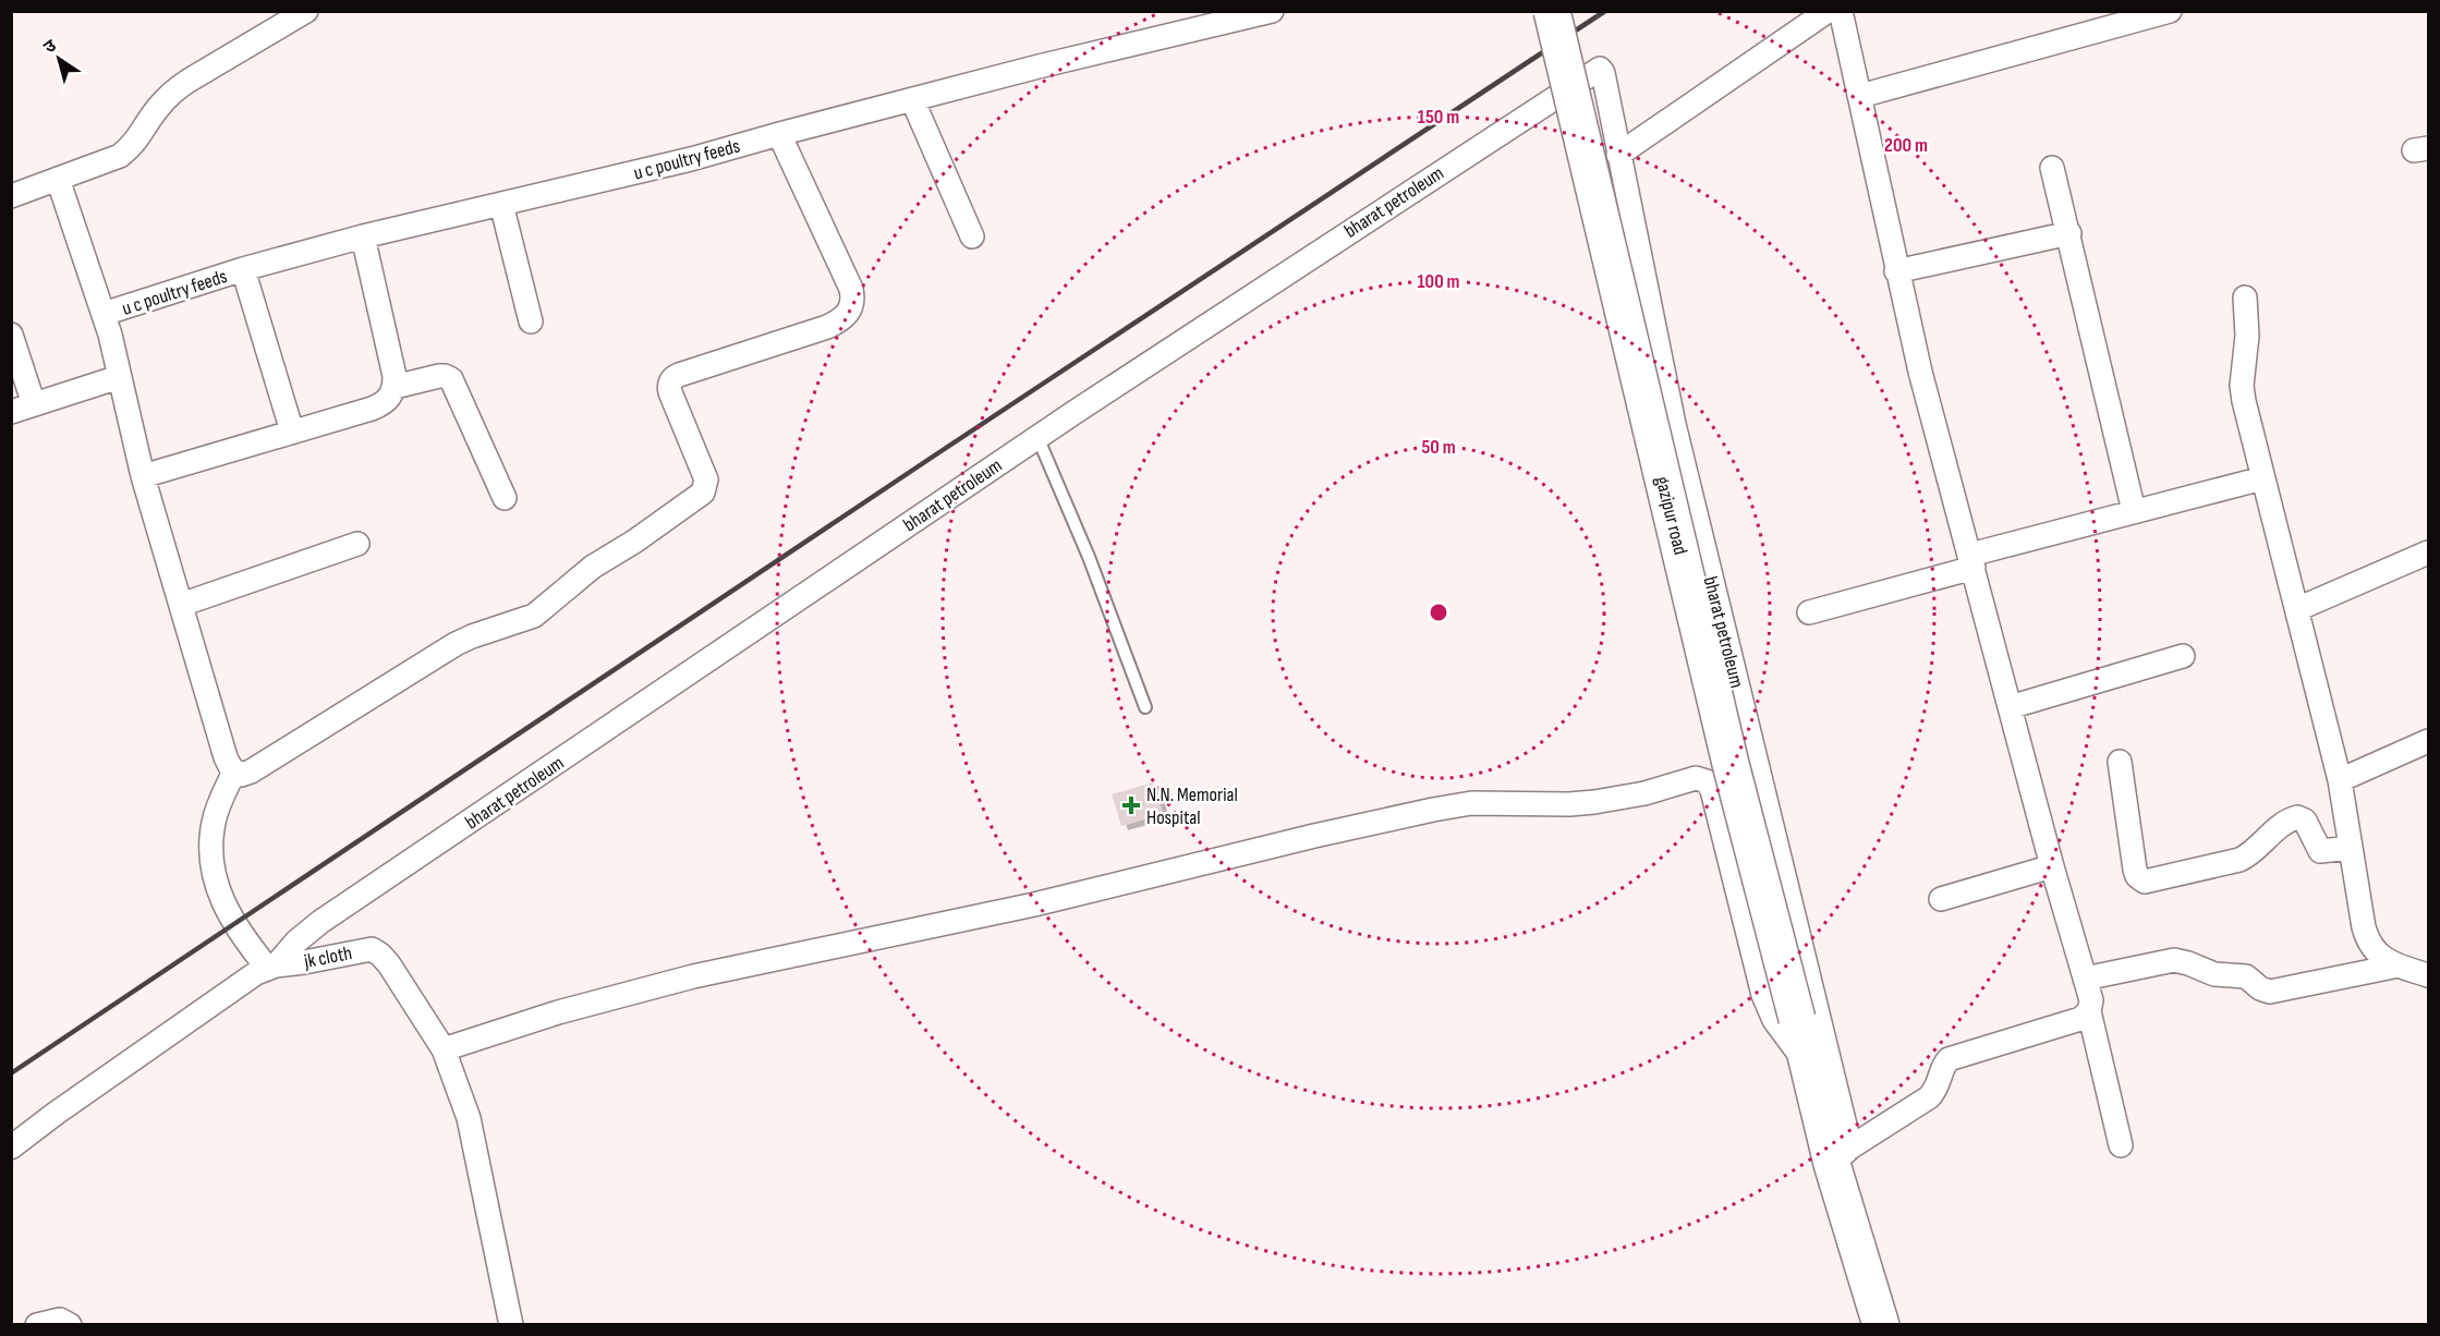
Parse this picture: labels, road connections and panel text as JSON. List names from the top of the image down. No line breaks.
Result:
{"streets":{"main road":["gazipur road"],"street":["u c poultry feeds","bharat petroleum","jk cloth"]},"crossings":[["bharat petroleum","gazipur road"],["bharat petroleum","jk cloth"]],"places":{"health":["N.N. Memorial Hospital"]},"north":"top left","rings":["150 m","200 m","100 m","50 m"]}
